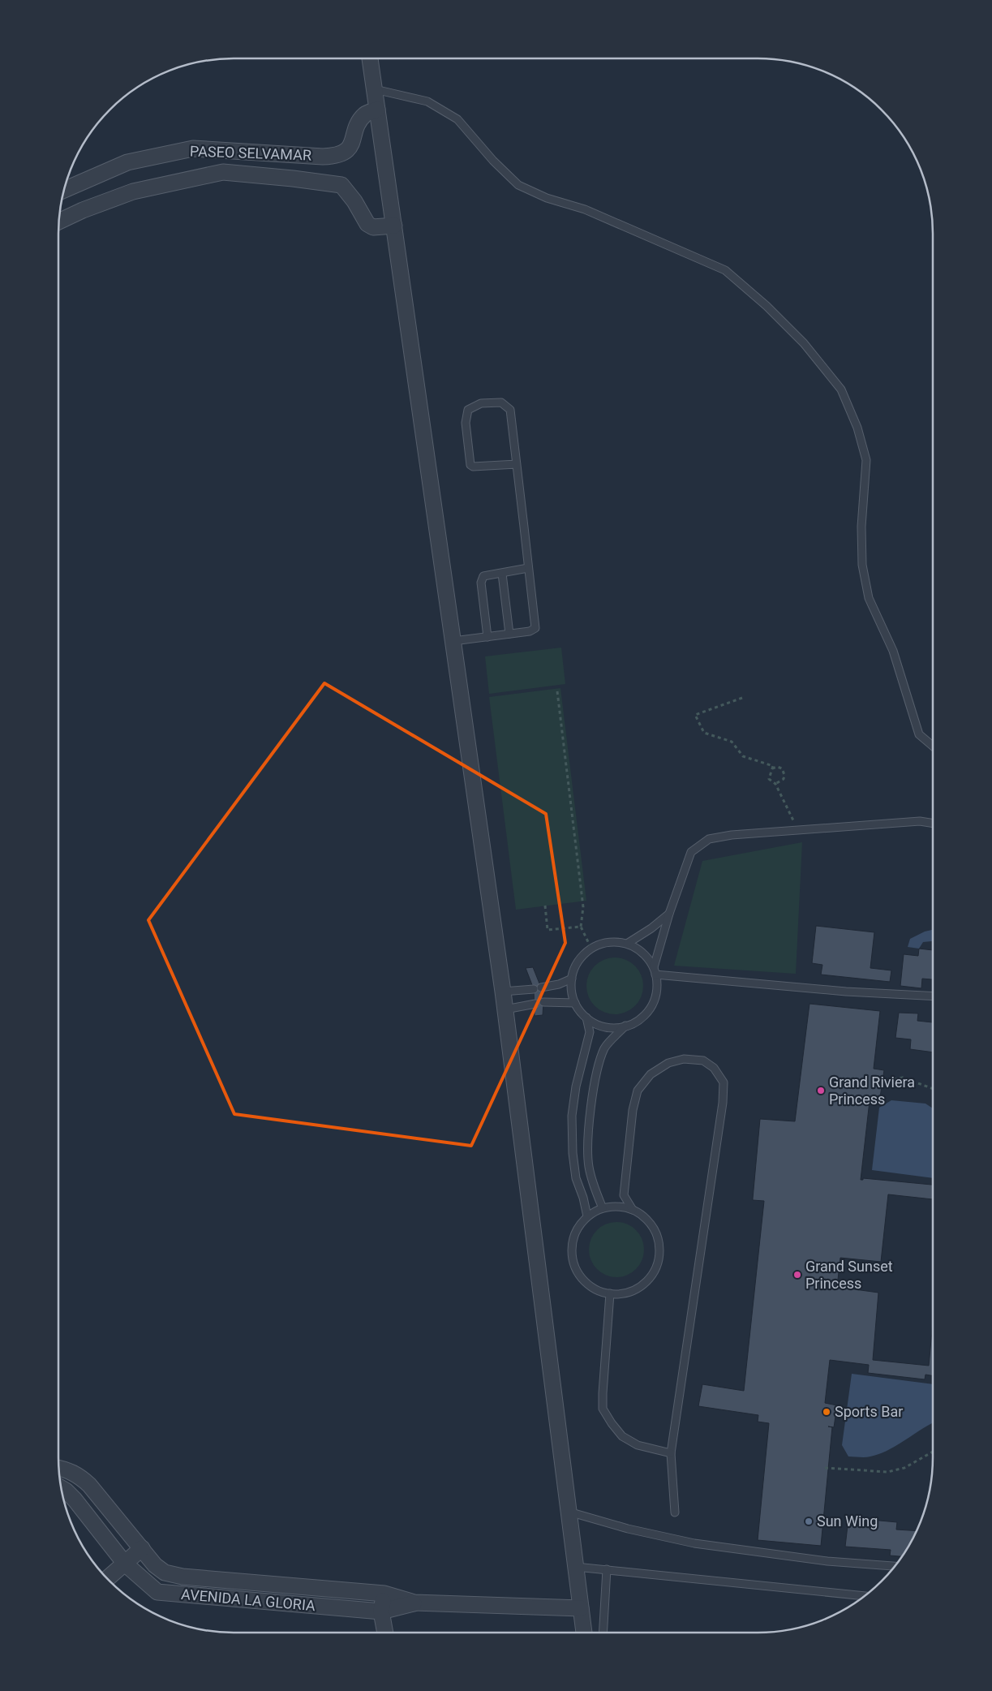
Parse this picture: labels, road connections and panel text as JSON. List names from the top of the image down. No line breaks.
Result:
{"streets":{"street":["PASEO SELVAMAR","AVENIDA LA GLORIA"]},"places":["Grand Riviera Princess","Grand Sunset Princess","Sports Bar","Sun Wing"]}
